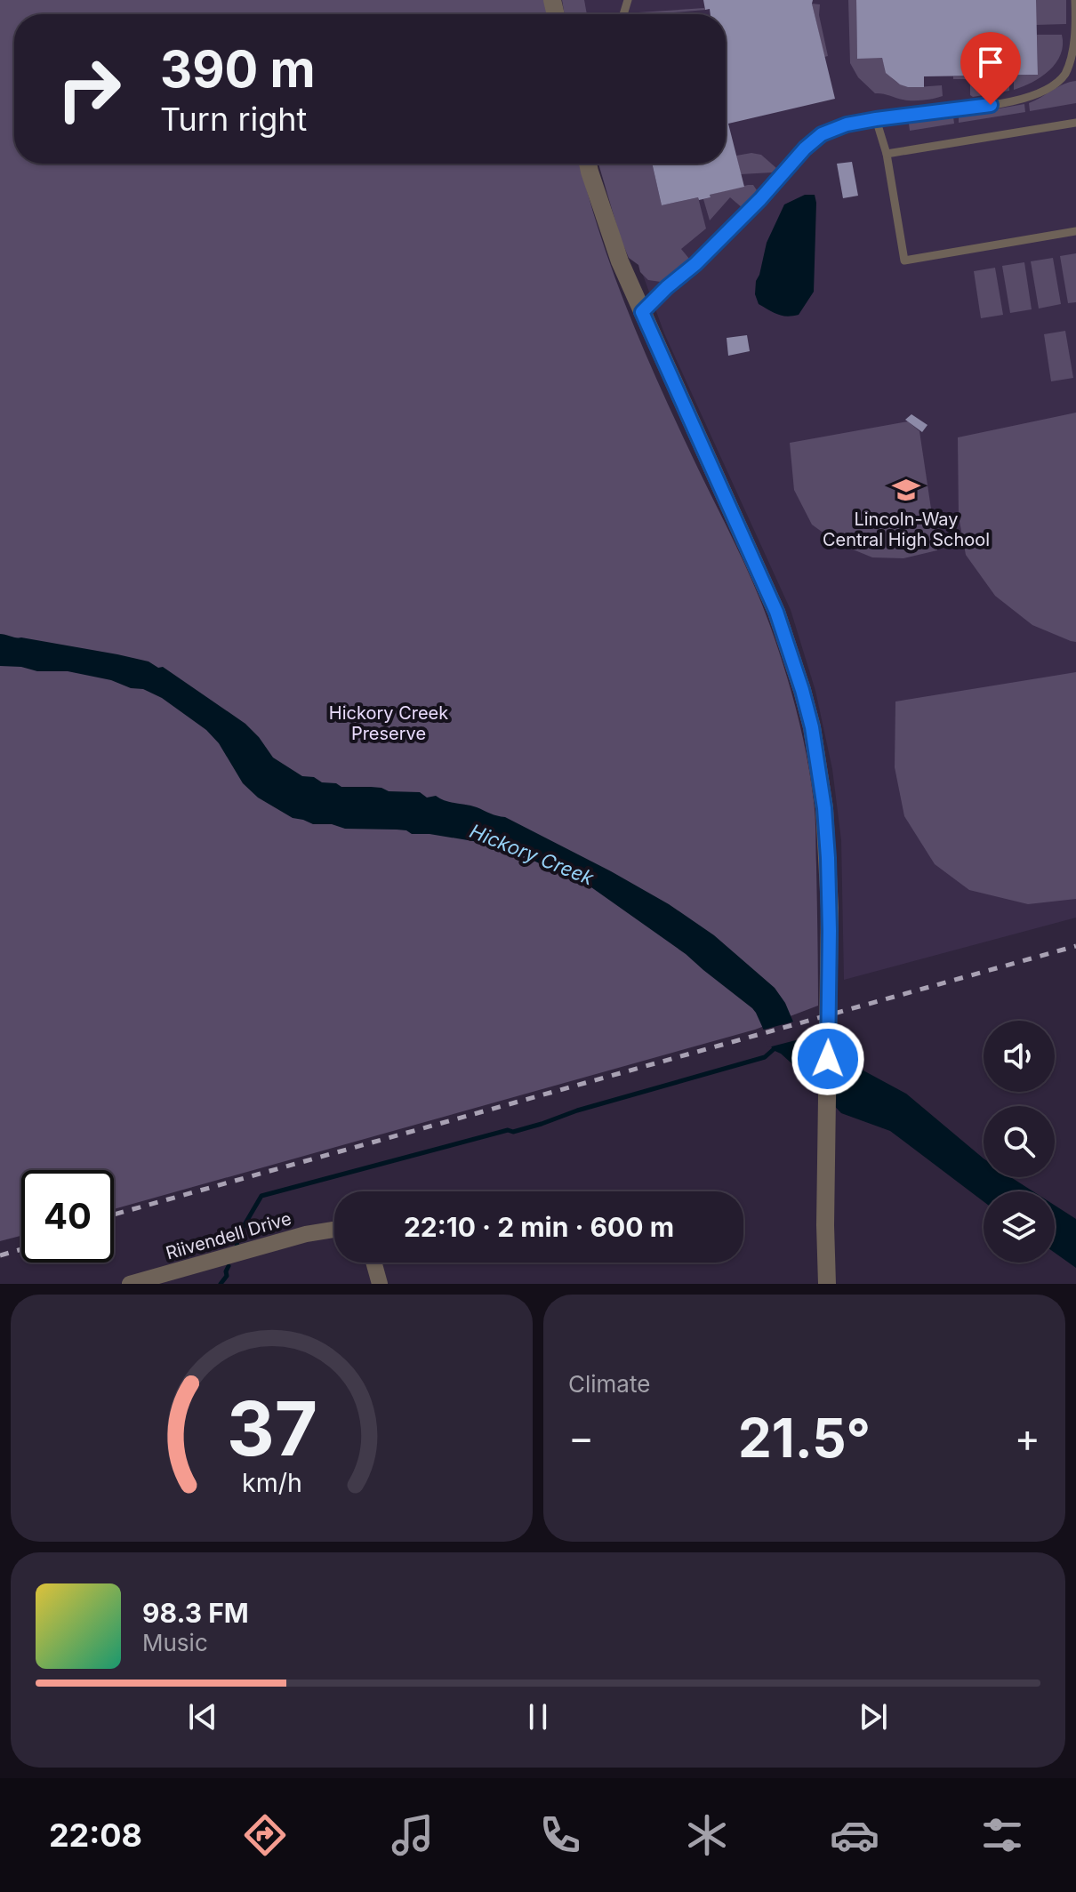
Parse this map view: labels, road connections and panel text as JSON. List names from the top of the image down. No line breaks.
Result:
{"streets":{"street":["Riivendell Drive"]},"water":["Hickory Creek"],"parks":["Hickory Creek Preserve"],"places":{"school or university":["Lincoln-Way Central High School"]},"page":{"turn":["390 m","Turn right"],"limit":"40","trip":"22:10 · 2 min · 600 m","tile":"Climate","heat":["−","21.5°","+"],"song":["98.3 FM","Music"],"tabs":"22:08","gauge":["37","km/h"]}}
